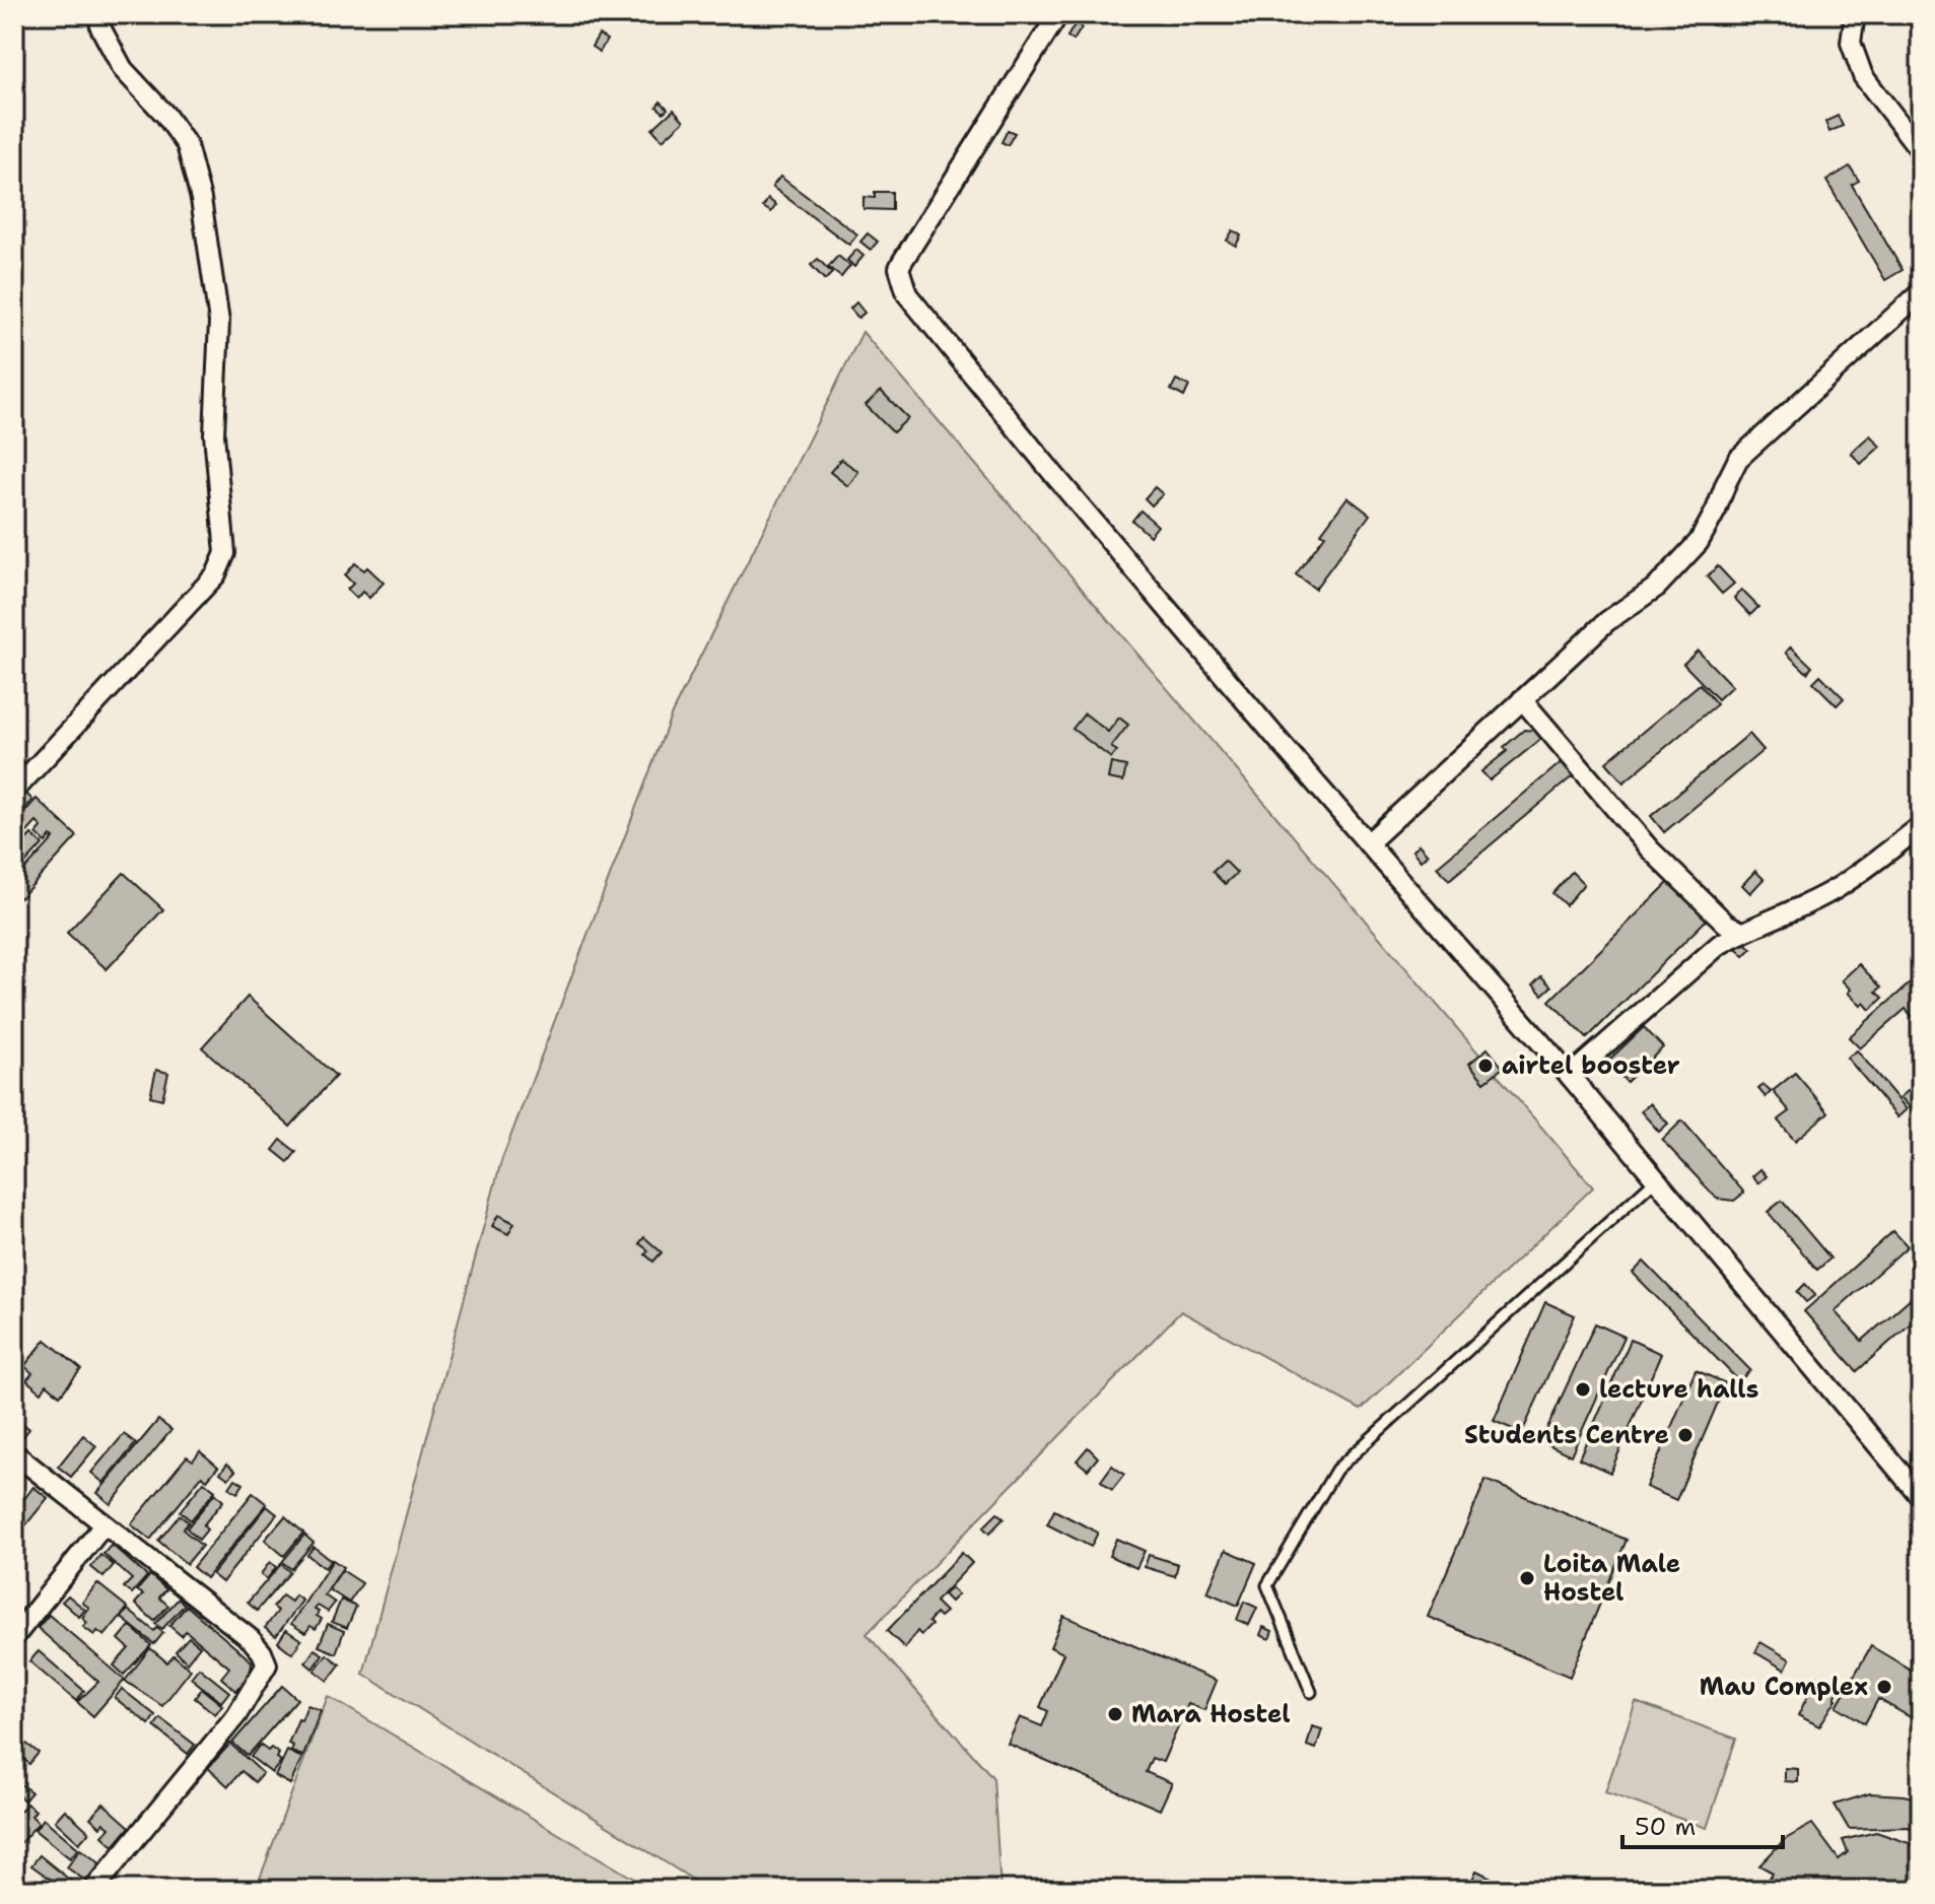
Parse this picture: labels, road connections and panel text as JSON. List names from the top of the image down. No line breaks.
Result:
{"places":["airtel booster","lecture halls","Students Centre","Loita Male Hostel","Mau Complex","Mara Hostel"],"scale_bar":"50 m"}
